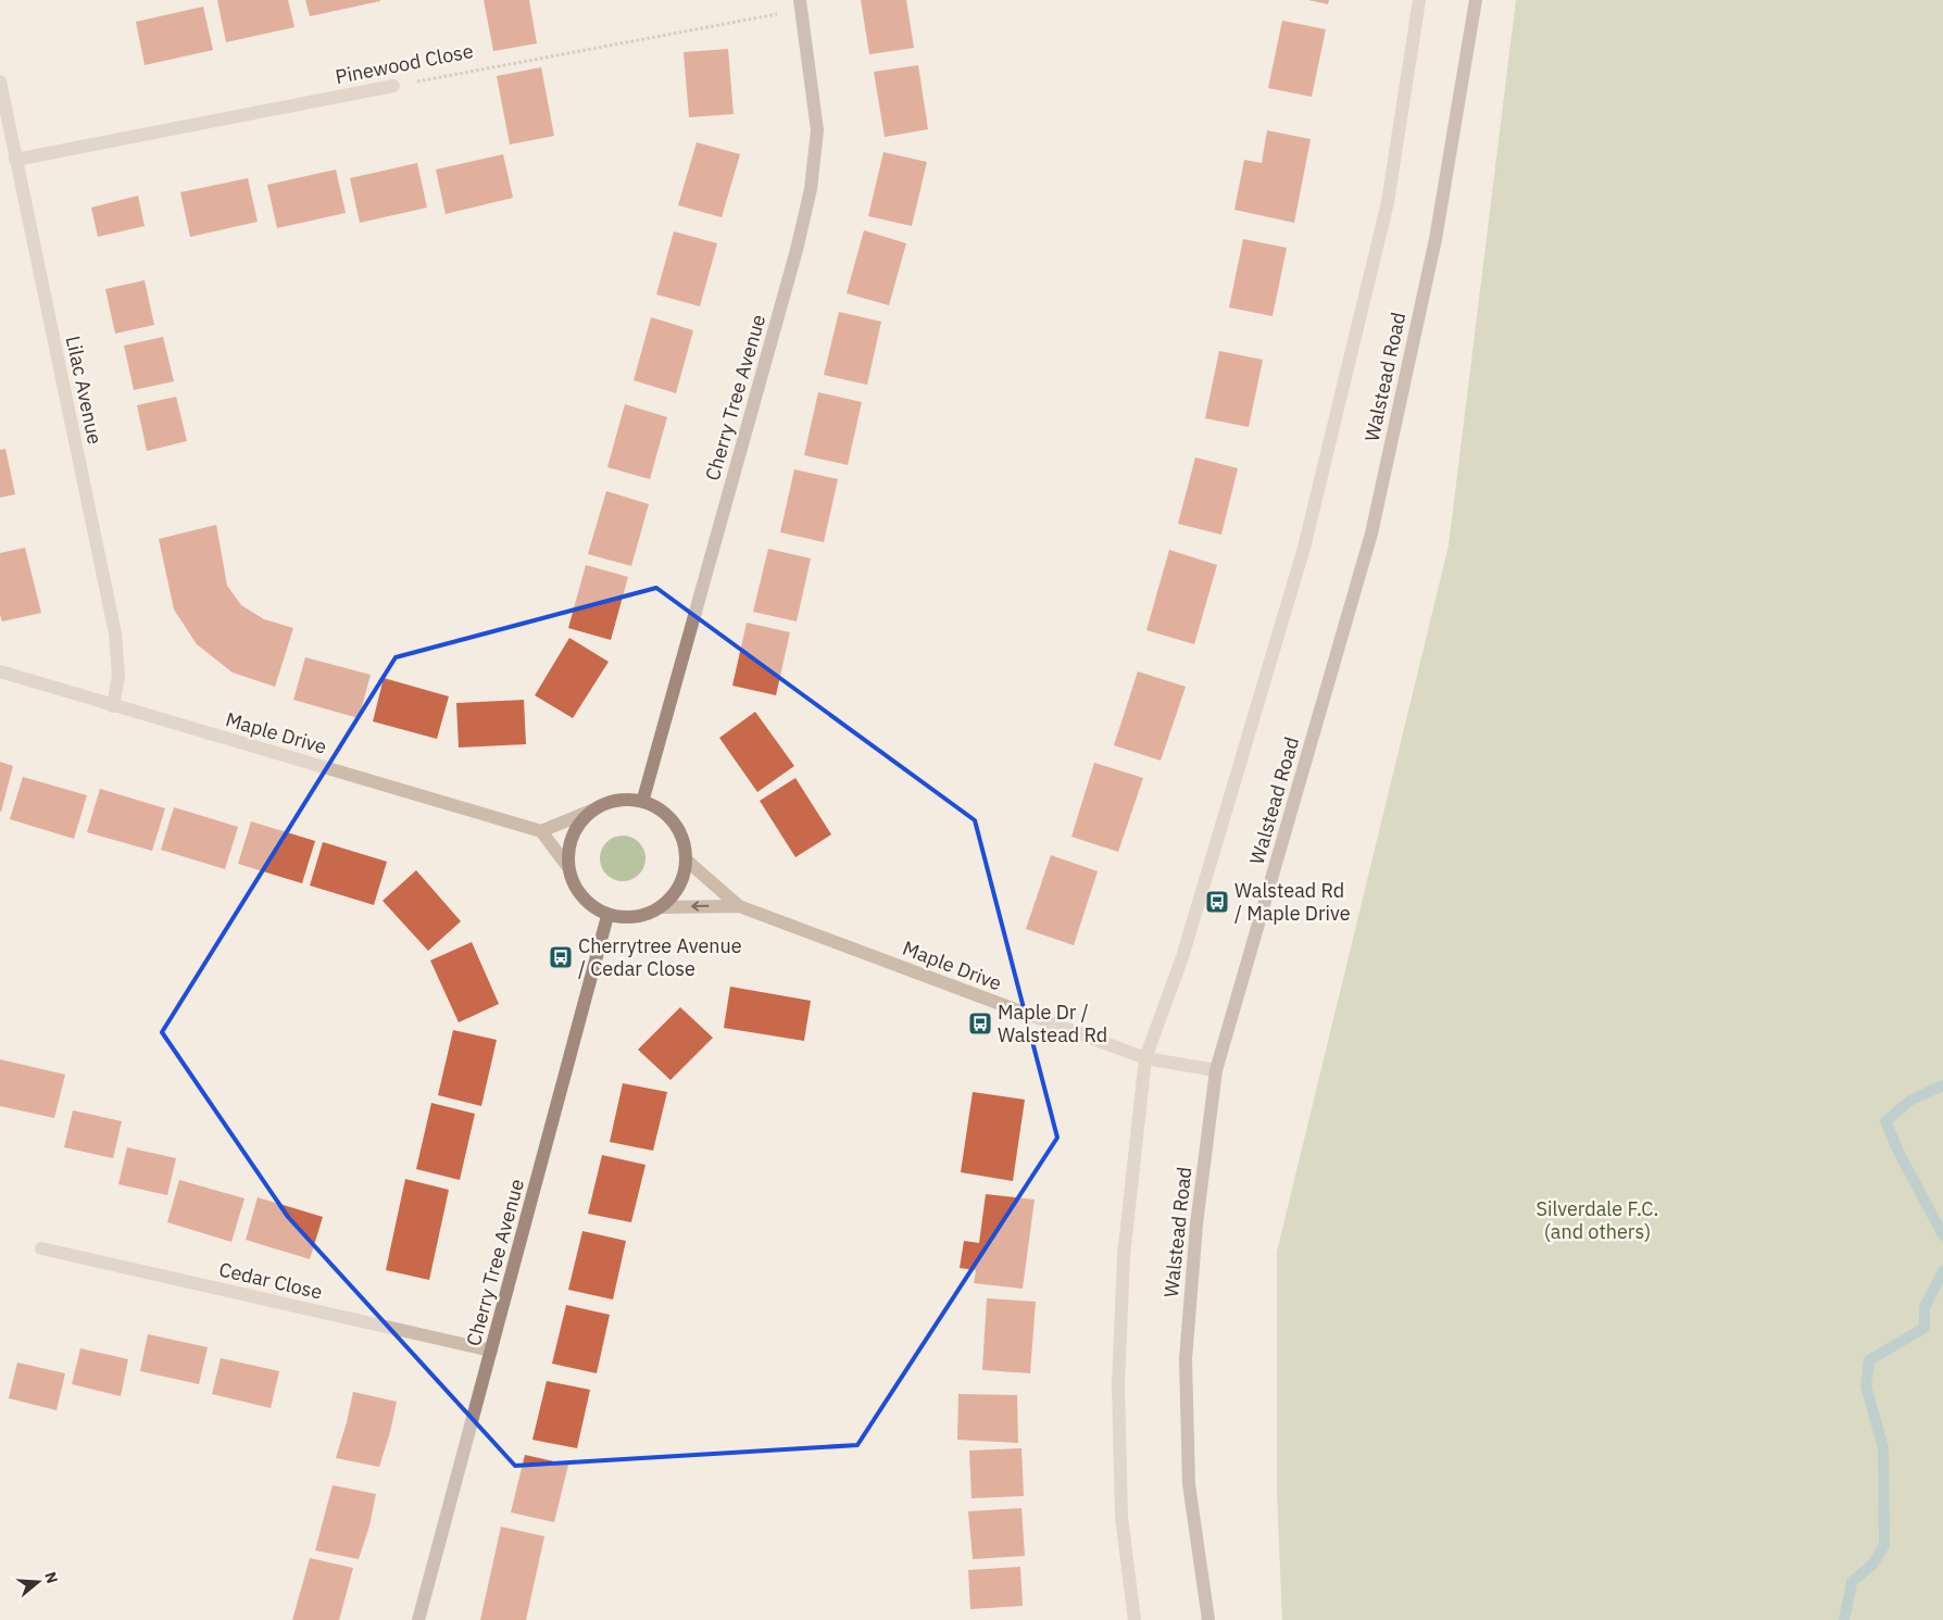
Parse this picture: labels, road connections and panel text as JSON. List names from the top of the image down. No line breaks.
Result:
{"streets":{"street":["Pinewood Close","Walstead Road","Lilac Avenue","Cherry Tree Avenue","Maple Drive","Cedar Close"]},"crossings":[["Pinewood Close","Lilac Avenue"],["Pinewood Close","Cherry Tree Avenue"],["Walstead Road","Maple Drive"],["Lilac Avenue","Maple Drive"],["Cherry Tree Avenue","Maple Drive"],["Cherry Tree Avenue","Cedar Close"]],"parks":["Silverdale F.C. (and others)"],"places":{"bus stop":["Walstead Rd / Maple Drive","Cherrytree Avenue / Cedar Close","Maple Dr / Walstead Rd"]},"north":"right"}
